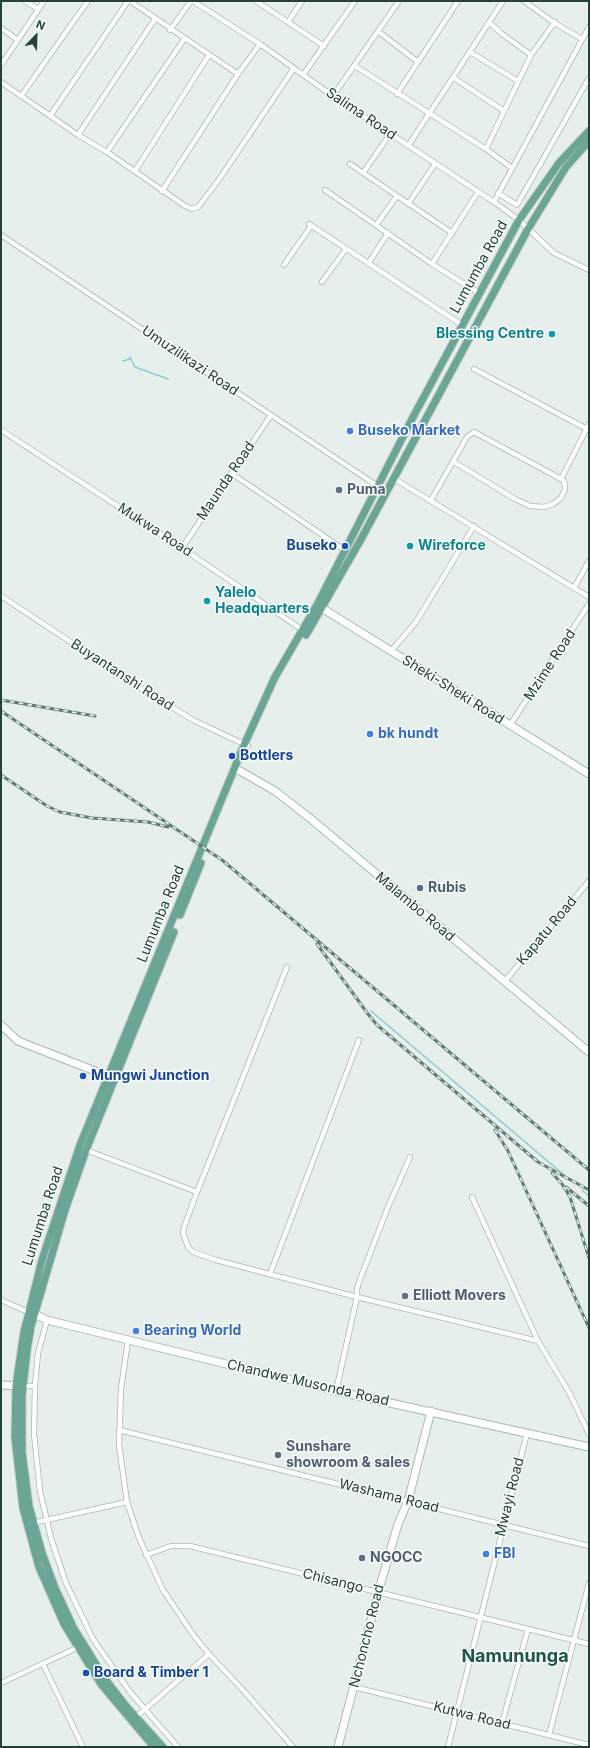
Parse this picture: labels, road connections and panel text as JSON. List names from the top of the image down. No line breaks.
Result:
{"streets":{"main road":["Lumumba Road"],"street":["Salima Road","Umuzilikazi Road","Maunda Road","Mukwa Road","Mzime Road","Buyantanshi Road","Sheki-Sheki Road","Malambo Road","Kapatu Road","Chandwe Musonda Road","Washama Road","Mwayi Road","Chisango","Nchoncho Road","Kutwa Road"]},"crossings":[["Salima Road","Lumumba Road"],["Lumumba Road","Umuzilikazi Road"],["Lumumba Road","Mukwa Road"],["Lumumba Road","Buyantanshi Road"],["Lumumba Road","Sheki-Sheki Road"],["Lumumba Road","Malambo Road"],["Lumumba Road","Chandwe Musonda Road"],["Umuzilikazi Road","Maunda Road"],["Maunda Road","Mukwa Road"],["Mzime Road","Sheki-Sheki Road"],["Malambo Road","Kapatu Road"],["Chandwe Musonda Road","Mwayi Road"],["Chandwe Musonda Road","Nchoncho Road"],["Washama Road","Mwayi Road"],["Washama Road","Nchoncho Road"],["Mwayi Road","Chisango"],["Mwayi Road","Kutwa Road"],["Chisango","Nchoncho Road"],["Nchoncho Road","Kutwa Road"]],"districts":["Namununga"],"places":["Blessing Centre","Buseko Market","Puma","Buseko","Wireforce","Yalelo Headquarters","bk hundt","Bottlers","Rubis","Mungwi Junction","Elliott Movers","Bearing World","Sunshare showroom & sales","FBI","NGOCC","Board & Timber 1"],"north":"top right"}
